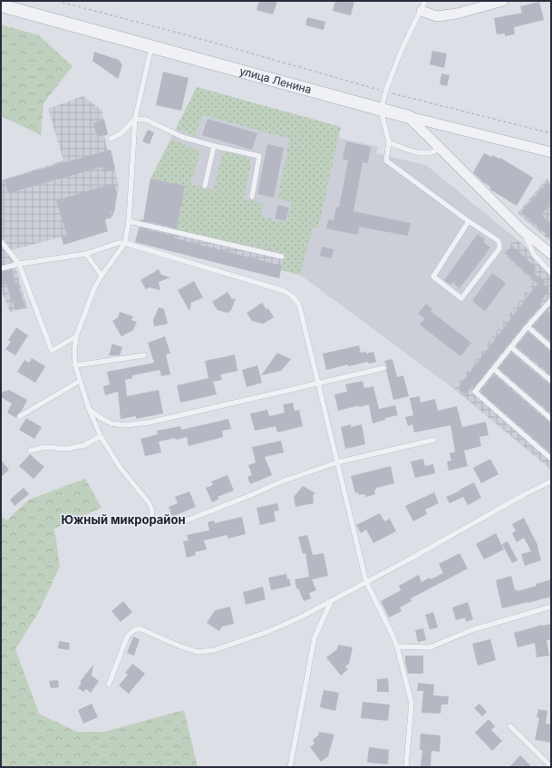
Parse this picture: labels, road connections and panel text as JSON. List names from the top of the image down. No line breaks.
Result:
{"streets":{"street":["улица Ленина"]},"districts":["Южный микрорайон"]}
